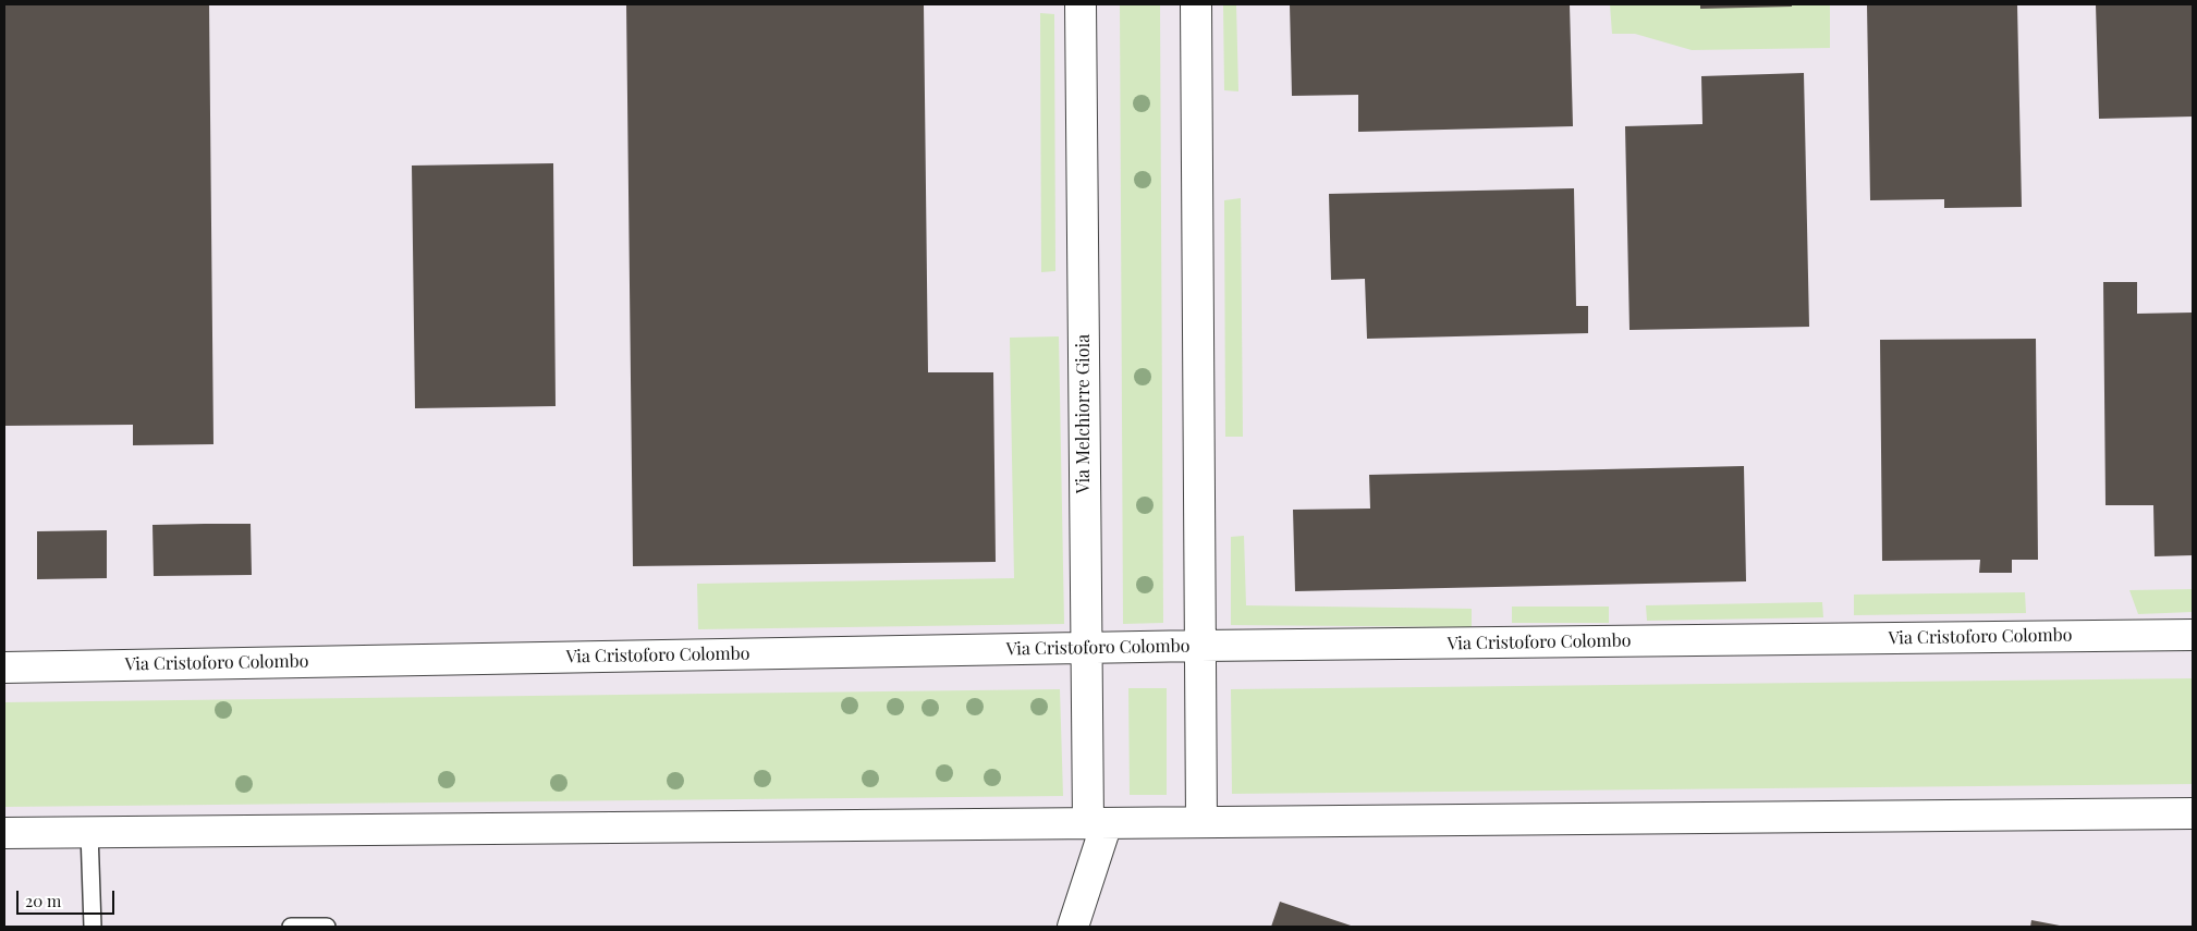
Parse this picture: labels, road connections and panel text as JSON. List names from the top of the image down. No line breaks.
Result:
{"streets":{"street":["Via Melchiorre Gioia","Via Cristoforo Colombo"]},"crossings":[["Via Melchiorre Gioia","Via Cristoforo Colombo"]],"scale_bar":"20 m"}
